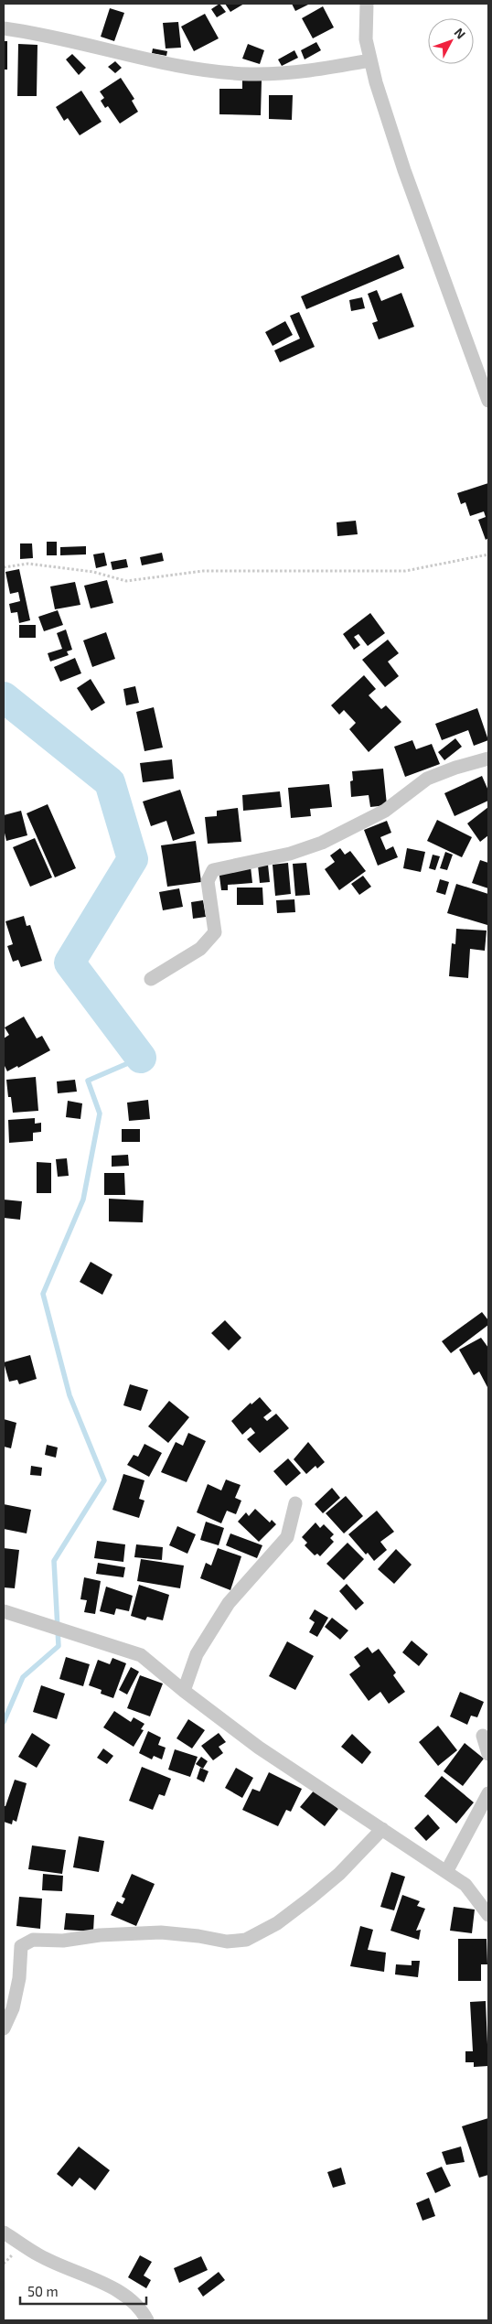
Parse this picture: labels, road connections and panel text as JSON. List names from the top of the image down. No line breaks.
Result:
{"scale_bar":"50 m","north":"top right"}
